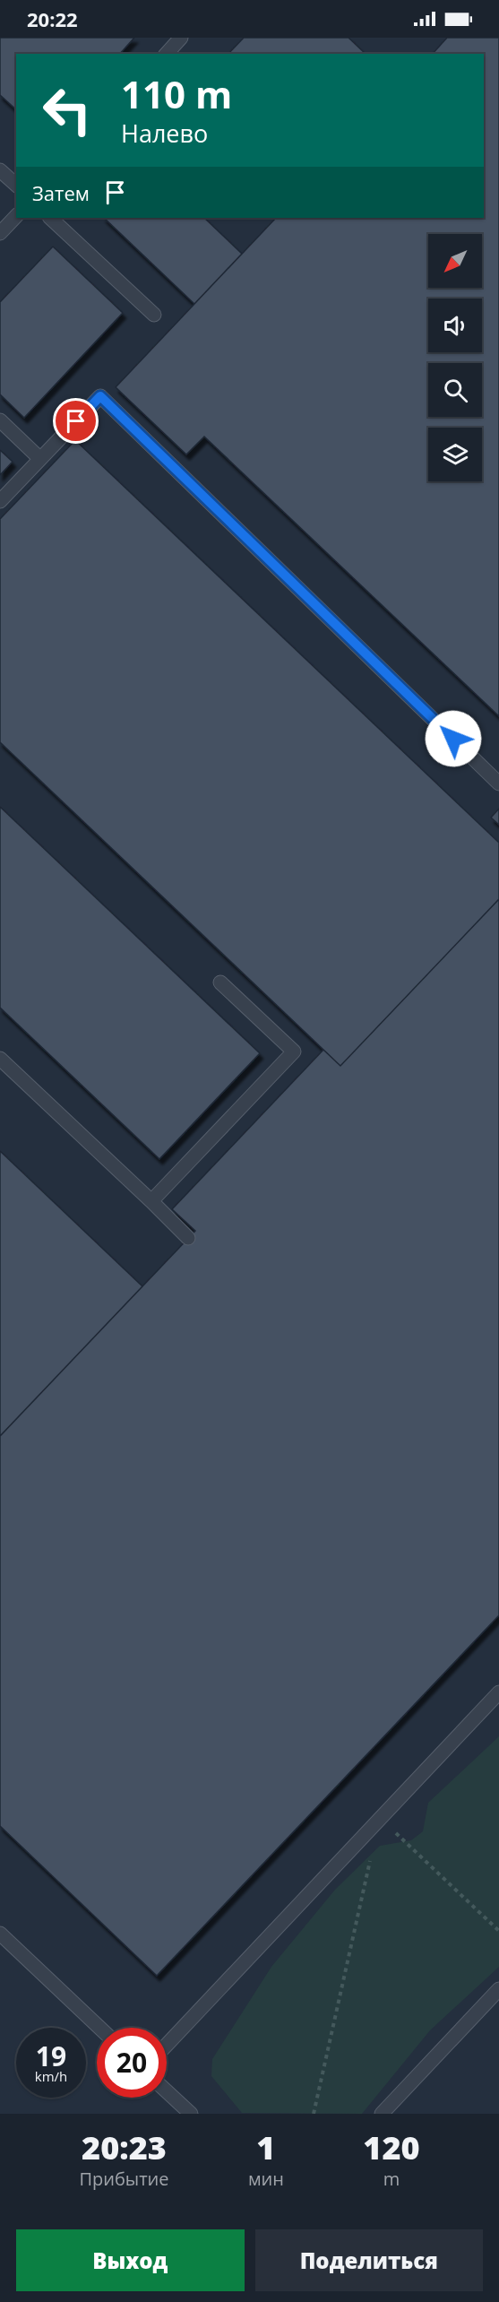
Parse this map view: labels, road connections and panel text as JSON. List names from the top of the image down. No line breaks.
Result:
{"north":"bottom left","page":{"status":"20:22","turn":["110 m","Налево"],"then":"Затем","speed":"19 km/h","limit":"20","eta":["20:23","Прибытие","1","мин","120","m"],"buttons":["Выход","Поделиться"]}}
